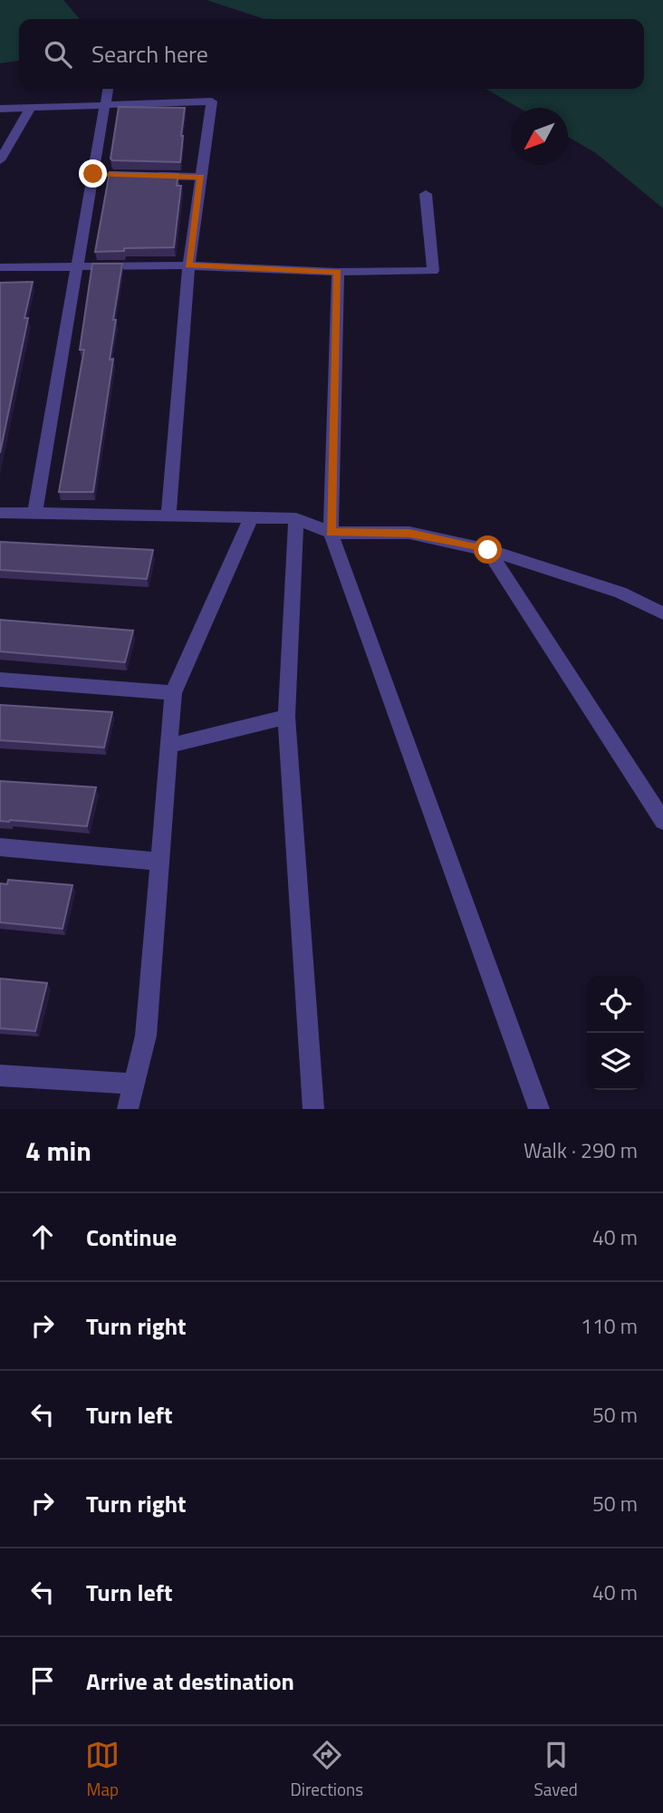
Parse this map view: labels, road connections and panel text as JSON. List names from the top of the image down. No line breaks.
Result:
{"north":"bottom left","page":{"search":"Search here","heading":["4 min","Walk · 290 m"],"list":[["Continue","40 m"],["Turn right","110 m"],["Turn left","50 m"],["Turn right","50 m"],["Turn left","40 m"],"Arrive at destination"],"nav":["Map","Directions","Saved"]}}
